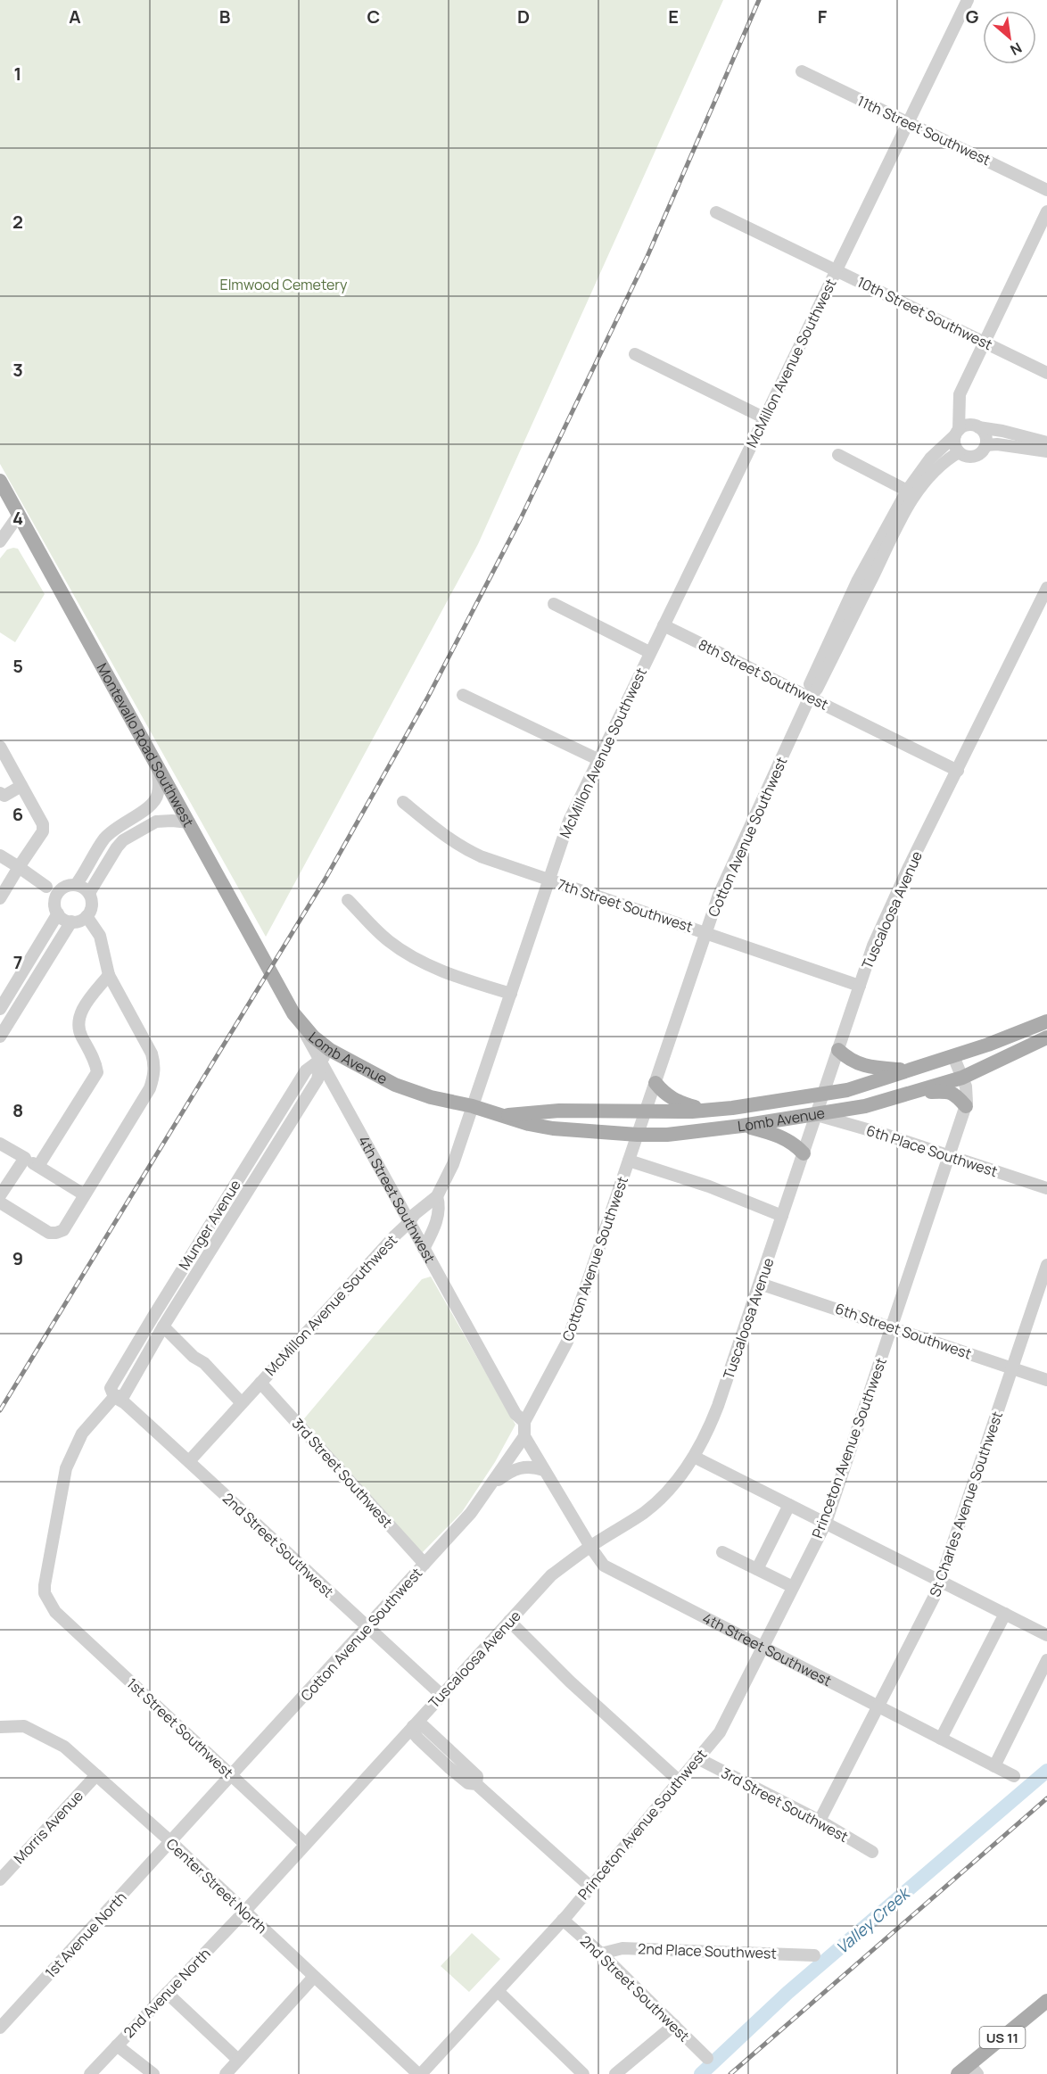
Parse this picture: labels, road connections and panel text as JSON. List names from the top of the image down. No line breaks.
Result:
{"streets":{"main road":["Montevallo Road Southwest","Lomb Avenue","US 11"],"street":["11th Street Southwest","10th Street Southwest","McMillon Avenue Southwest","8th Street Southwest","Cotton Avenue Southwest","7th Street Southwest","Tuscaloosa Avenue","6th Place Southwest","4th Street Southwest","Munger Avenue","6th Street Southwest","Princeton Avenue Southwest","3rd Street Southwest","St Charles Avenue Southwest","2nd Street Southwest","1st Street Southwest","Morris Avenue","Center Street North","1st Avenue North","2nd Place Southwest","2nd Avenue North"]},"crossings":[["11th Street Southwest","McMillon Avenue Southwest"],["10th Street Southwest","McMillon Avenue Southwest"],["McMillon Avenue Southwest","8th Street Southwest"],["McMillon Avenue Southwest","7th Street Southwest"],["McMillon Avenue Southwest","Lomb Avenue"],["McMillon Avenue Southwest","4th Street Southwest"],["McMillon Avenue Southwest","3rd Street Southwest"],["McMillon Avenue Southwest","2nd Street Southwest"],["8th Street Southwest","Cotton Avenue Southwest"],["8th Street Southwest","Tuscaloosa Avenue"],["Montevallo Road Southwest","Lomb Avenue"],["Cotton Avenue Southwest","7th Street Southwest"],["Cotton Avenue Southwest","Lomb Avenue"],["Cotton Avenue Southwest","4th Street Southwest"],["Cotton Avenue Southwest","3rd Street Southwest"],["Cotton Avenue Southwest","2nd Street Southwest"],["Cotton Avenue Southwest","1st Street Southwest"],["Cotton Avenue Southwest","Center Street North"],["Cotton Avenue Southwest","1st Avenue North"],["7th Street Southwest","Tuscaloosa Avenue"],["Tuscaloosa Avenue","Lomb Avenue"],["Tuscaloosa Avenue","6th Place Southwest"],["Tuscaloosa Avenue","4th Street Southwest"],["Tuscaloosa Avenue","6th Street Southwest"],["Tuscaloosa Avenue","2nd Street Southwest"],["Tuscaloosa Avenue","1st Street Southwest"],["Tuscaloosa Avenue","Center Street North"],["Tuscaloosa Avenue","2nd Avenue North"],["Lomb Avenue","6th Place Southwest"],["Lomb Avenue","4th Street Southwest"],["Lomb Avenue","Munger Avenue"],["Lomb Avenue","Princeton Avenue Southwest"],["6th Place Southwest","Princeton Avenue Southwest"],["4th Street Southwest","Munger Avenue"],["4th Street Southwest","Princeton Avenue Southwest"],["4th Street Southwest","St Charles Avenue Southwest"],["Munger Avenue","2nd Street Southwest"],["Munger Avenue","1st Street Southwest"],["6th Street Southwest","Princeton Avenue Southwest"],["6th Street Southwest","St Charles Avenue Southwest"],["Princeton Avenue Southwest","3rd Street Southwest"],["Princeton Avenue Southwest","2nd Street Southwest"],["Princeton Avenue Southwest","Center Street North"],["3rd Street Southwest","St Charles Avenue Southwest"],["2nd Street Southwest","2nd Place Southwest"],["Morris Avenue","Center Street North"],["Center Street North","1st Avenue North"],["Center Street North","2nd Avenue North"]],"water":["Valley Creek"],"parks":["Elmwood Cemetery"],"north":"bottom right","grid":{"columns":["A","B","C","D","E","F","G"],"rows":["1","2","3","4","5","6","7","8","9"]}}
